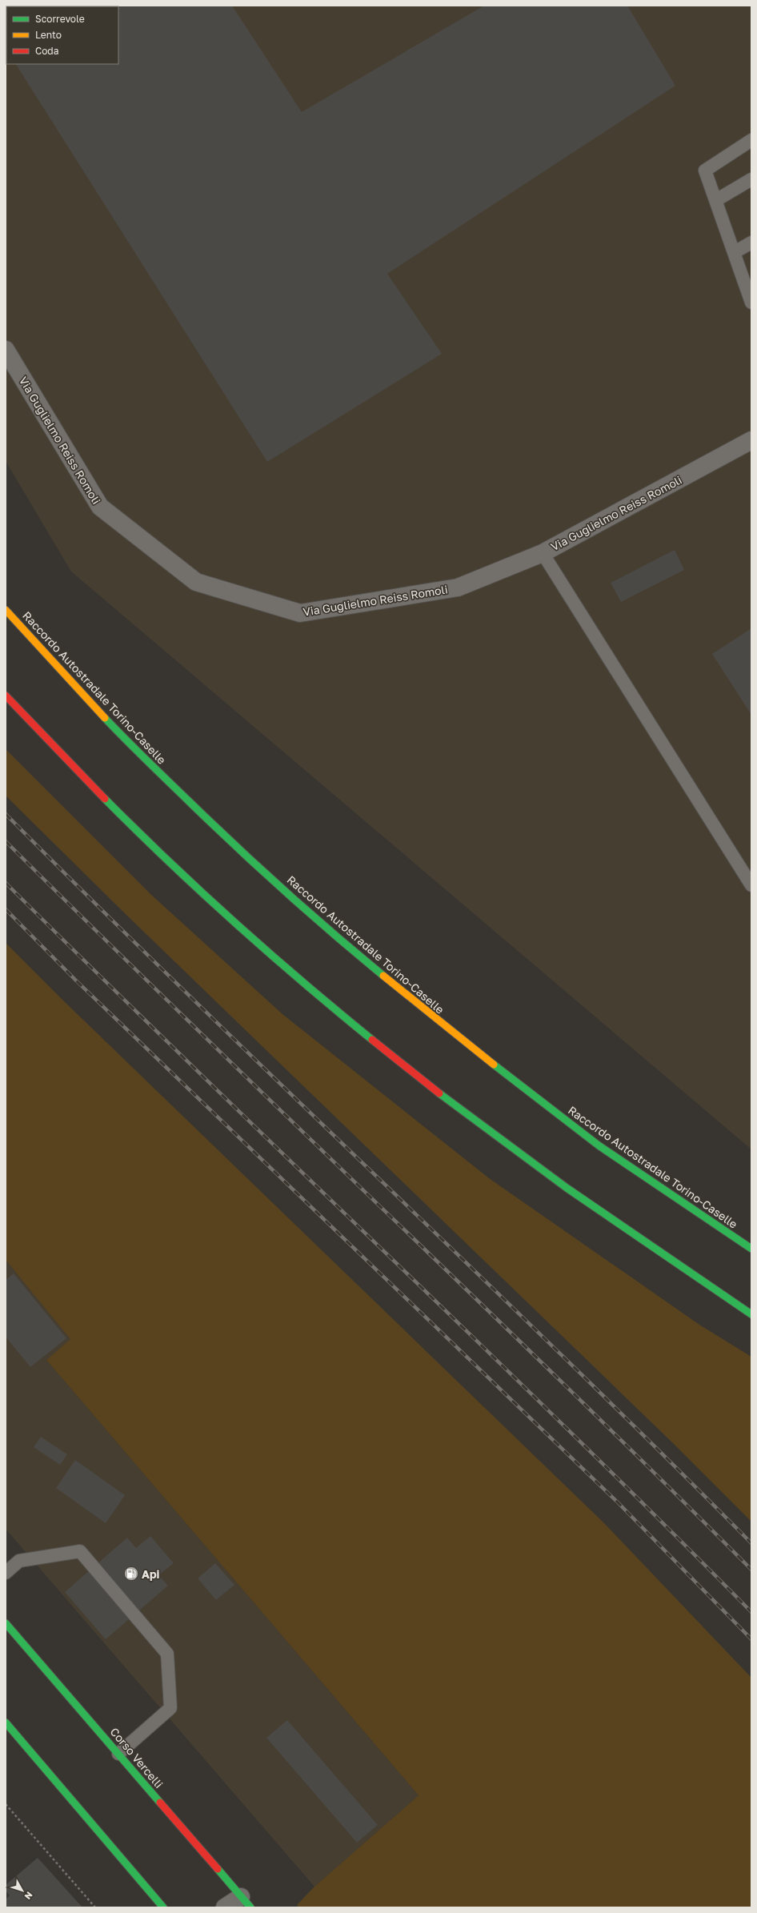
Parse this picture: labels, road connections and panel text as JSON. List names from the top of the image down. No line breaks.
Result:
{"streets":{"main road":["Raccordo Autostradale Torino-Caselle","Corso Vercelli"],"street":["Via Guglielmo Reiss Romoli"]},"places":{"fuel station":["Api"]},"legend":["Scorrevole","Lento","Coda"],"north":"bottom right"}
